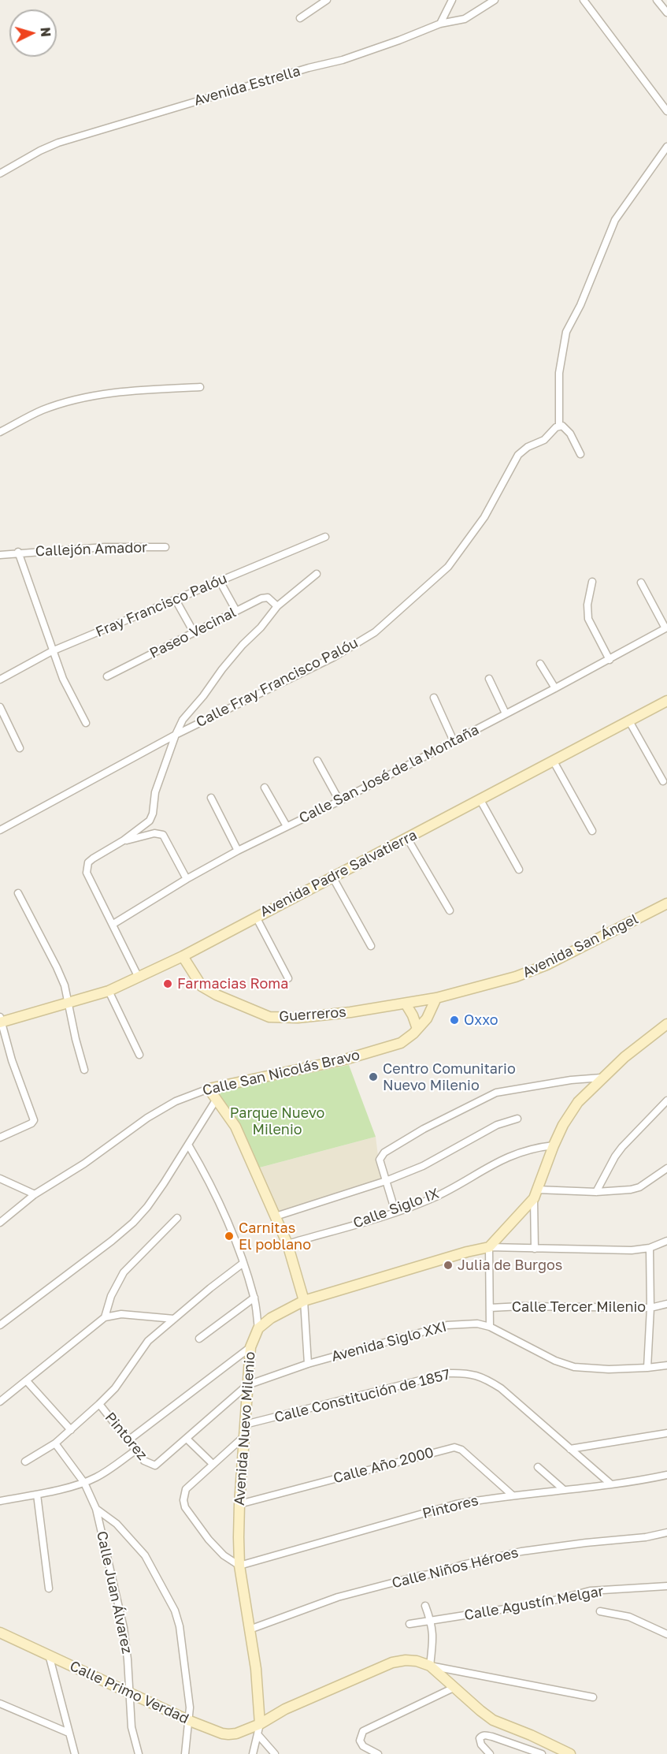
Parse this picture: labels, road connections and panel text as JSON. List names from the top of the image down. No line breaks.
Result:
{"streets":{"street":["Avenida Estrella","Callejón Amador","Fray Francisco Palóu","Paseo Vecinal","Calle Fray Francisco Palóu","Calle San José de la Montaña","Avenida Padre Salvatierra","Avenida San Ángel","Guerreros","Calle San Nicolás Bravo","Calle Siglo IX","Calle Tercer Milenio","Avenida Siglo XXI","Calle Constitución de 1857","Avenida Nuevo Milenio","Pintorez","Calle Año 2000","Pintores","Calle Niños Héroes","Calle Juan Álvarez","Calle Agustín Melgar","Calle Primo Verdad"]},"crossings":[["Paseo Vecinal","Calle Fray Francisco Palóu"],["Avenida Padre Salvatierra","Guerreros"],["Avenida San Ángel","Guerreros"],["Avenida San Ángel","Calle San Nicolás Bravo"],["Guerreros","Calle San Nicolás Bravo"],["Avenida Siglo XXI","Avenida Nuevo Milenio"],["Calle Constitución de 1857","Avenida Nuevo Milenio"],["Calle Constitución de 1857","Pintores"],["Avenida Nuevo Milenio","Calle Año 2000"],["Avenida Nuevo Milenio","Pintores"],["Avenida Nuevo Milenio","Calle Niños Héroes"],["Avenida Nuevo Milenio","Calle Primo Verdad"],["Calle Año 2000","Pintores"],["Calle Juan Álvarez","Calle Primo Verdad"]],"parks":["Parque Nuevo Milenio"],"places":["Farmacias Roma","Oxxo","Centro Comunitario Nuevo Milenio","Carnitas El poblano","Julia de Burgos"],"north":"right"}
